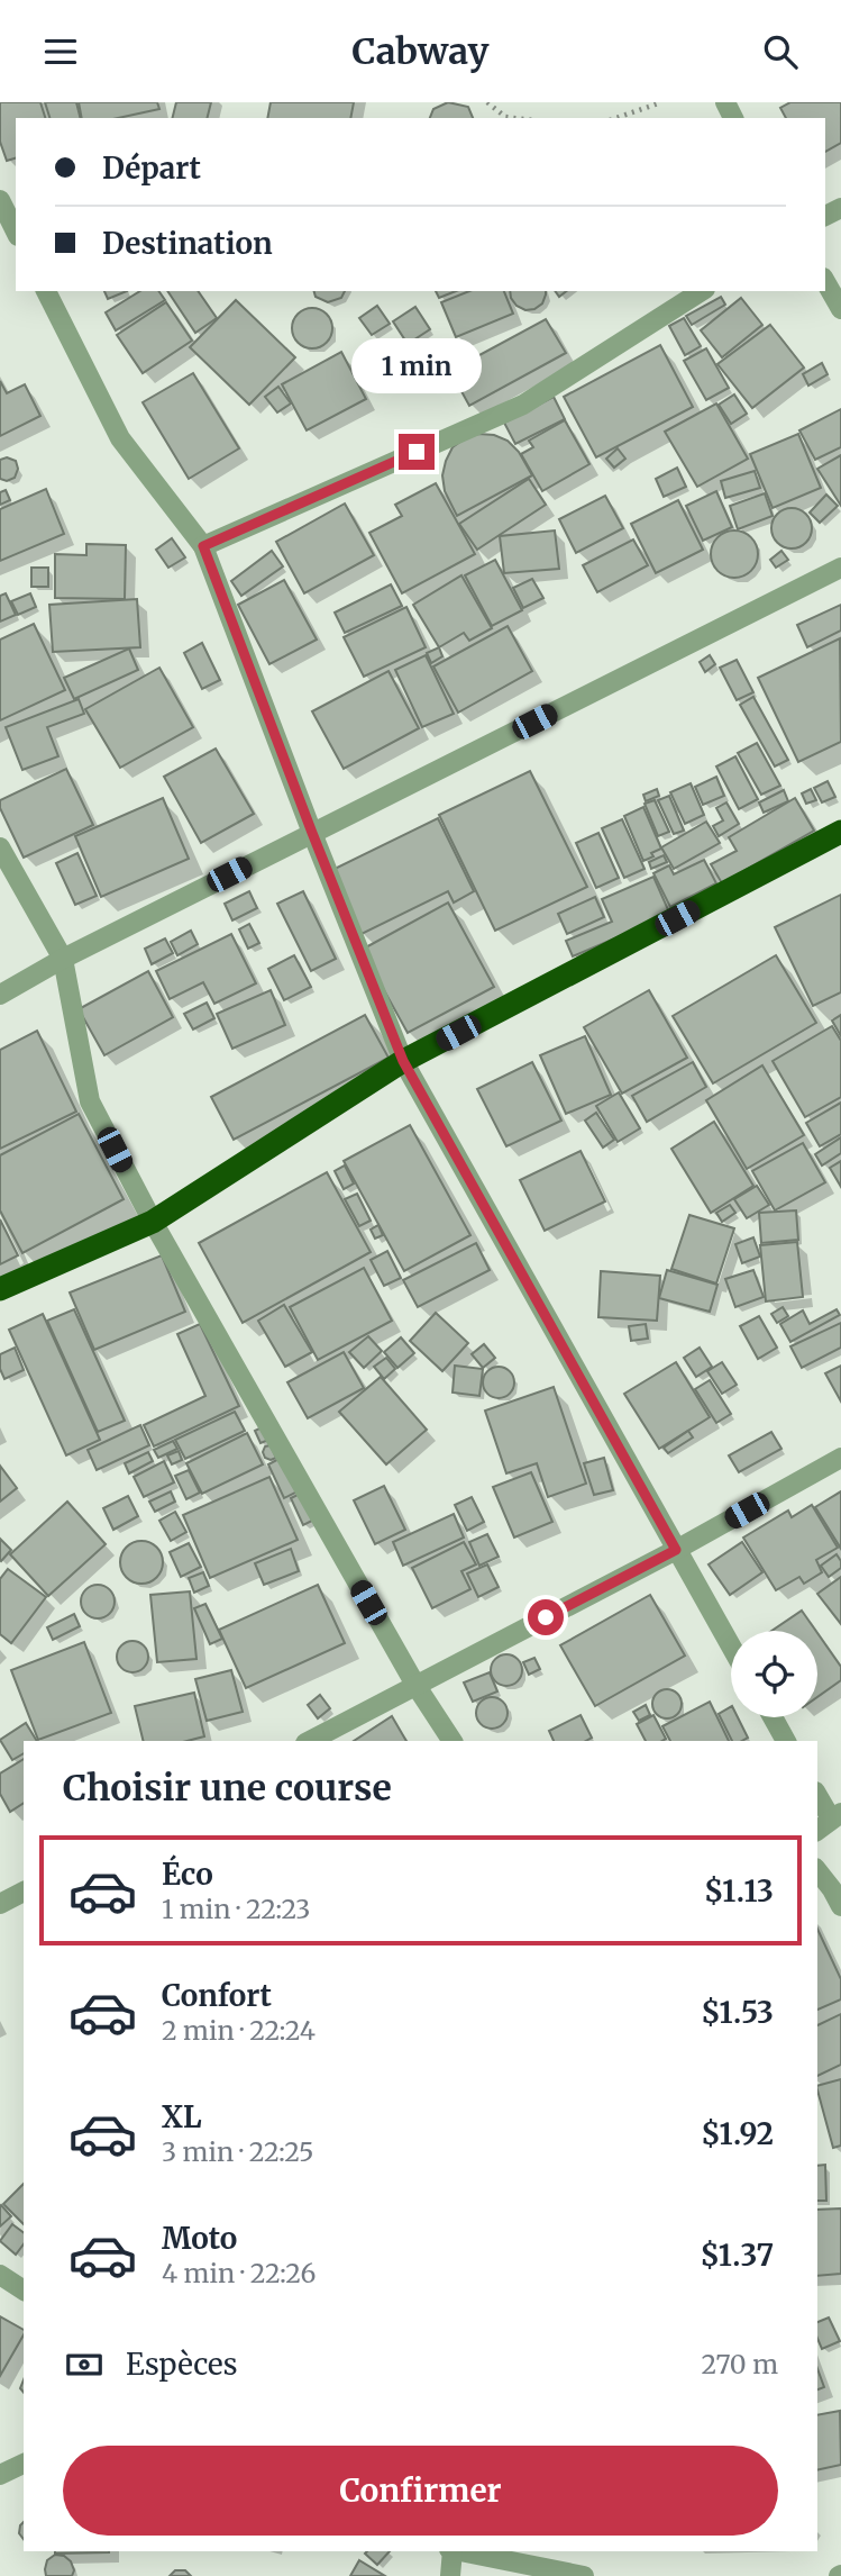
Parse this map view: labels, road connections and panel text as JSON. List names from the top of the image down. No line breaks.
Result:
{"page":{"header":"Cabway","banner":["Départ","Destination"],"bubble":"1 min","heading":"Choisir une course","list":[{"name":"Éco","note":"1 min · 22:23","value":"$1.13"},{"name":"Confort","note":"2 min · 22:24","value":"$1.53"},{"name":"XL","note":"3 min · 22:25","value":"$1.92"},{"name":"Moto","note":"4 min · 22:26","value":"$1.37"}],"pay":["Espèces","270 m"],"buttons":"Confirmer"}}
